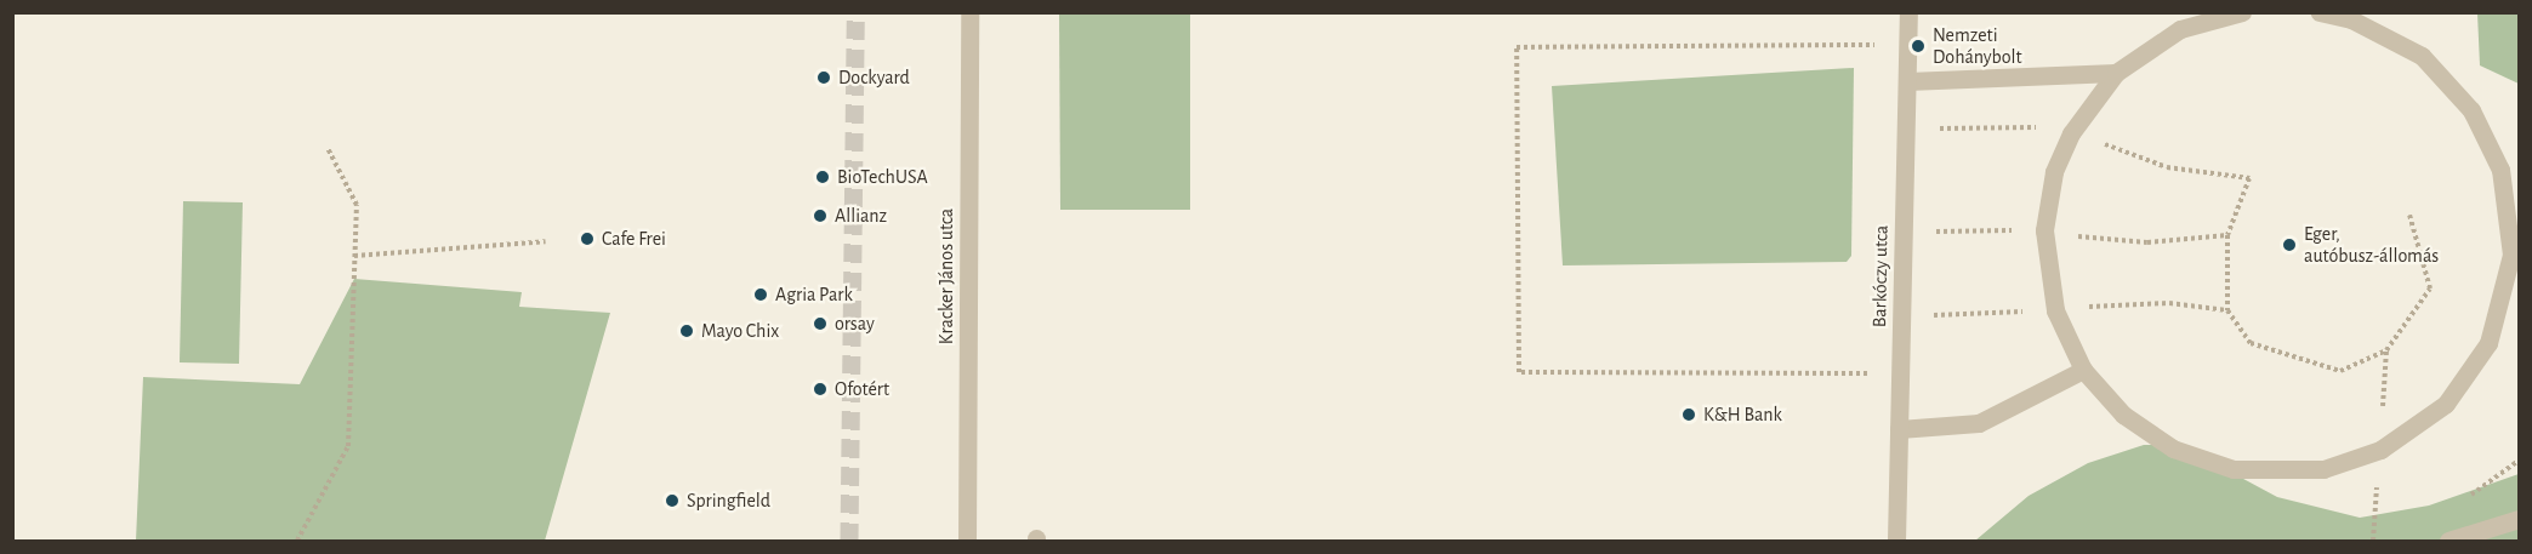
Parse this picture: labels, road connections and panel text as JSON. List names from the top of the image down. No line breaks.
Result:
{"streets":{"street":["Kracker János utca","Barkóczy utca"]},"places":["Nemzeti Dohánybolt","Dockyard","BioTechUSA","Allianz","Cafe Frei","Eger, autóbusz-állomás","Agria Park","orsay","Mayo Chix","Ofotért","K&H Bank","Springfield"]}
